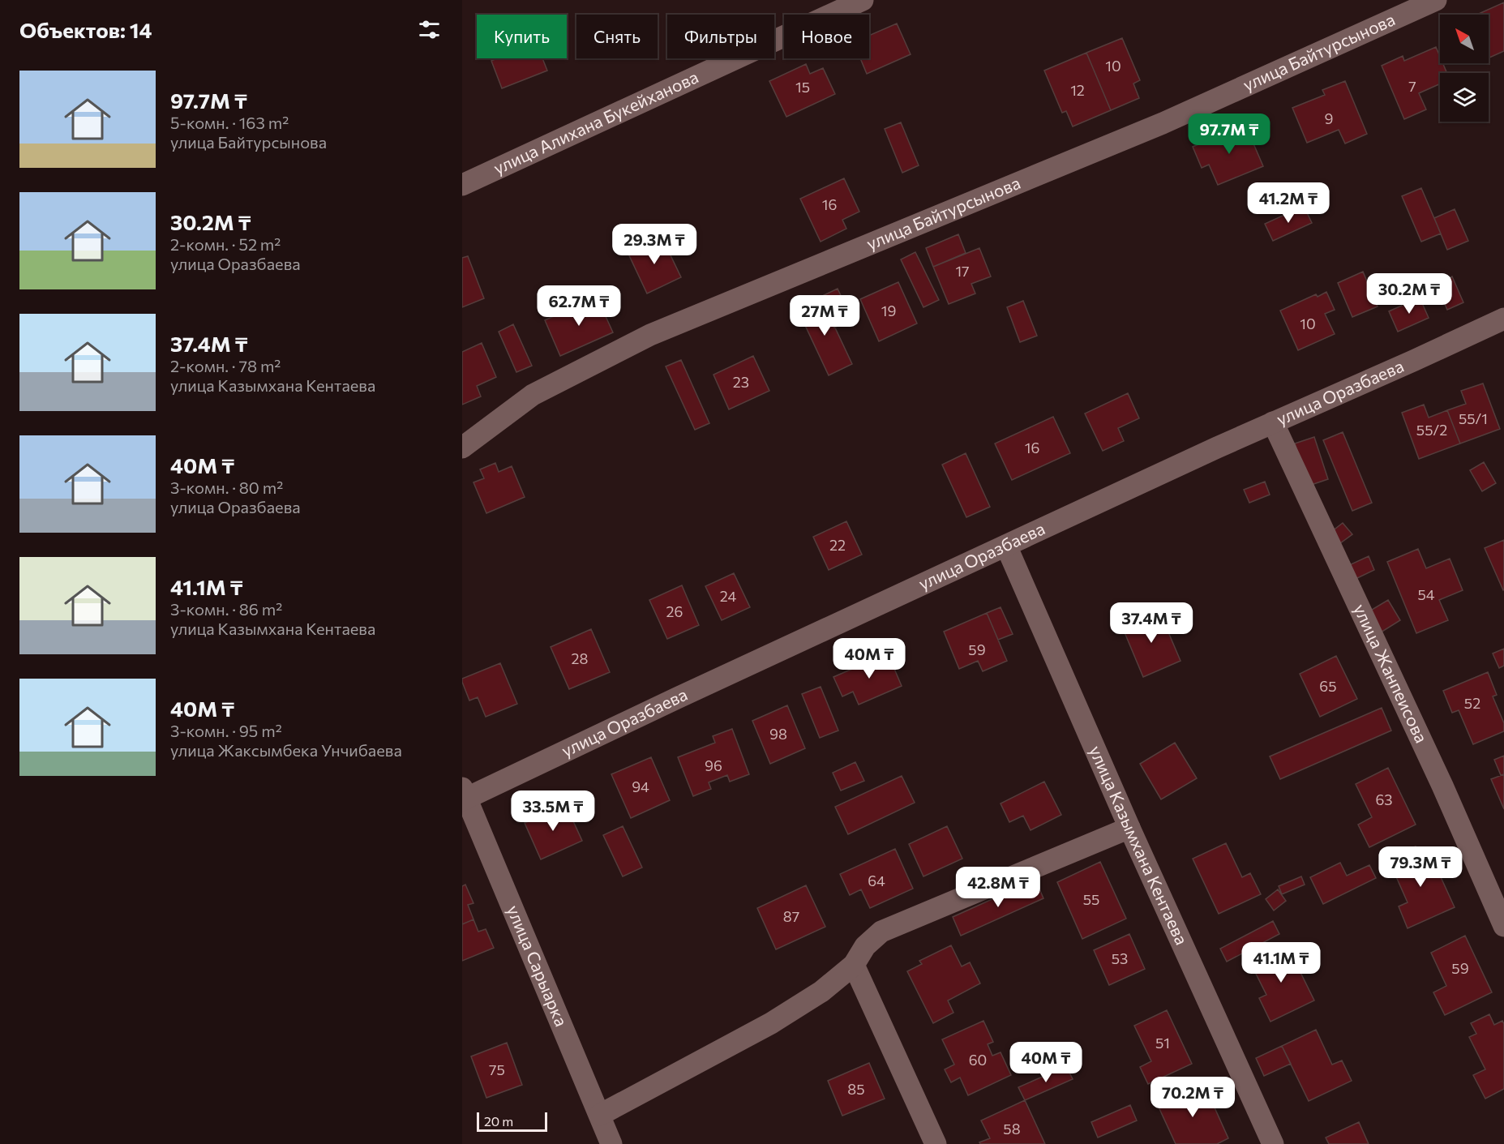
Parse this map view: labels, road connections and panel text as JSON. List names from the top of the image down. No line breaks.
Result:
{"streets":{"street":["улица Байтурсынова","улица Алихана Букейханова","улица Оразбаева","улица Жанпеисова","улица Казымхана Кентаева","улица Сарыарка"]},"crossings":[["улица Оразбаева","улица Жанпеисова"],["улица Оразбаева","улица Казымхана Кентаева"],["улица Оразбаева","улица Сарыарка"]],"house_numbers":["10","7","15","12","9","16","17","19","10","23","55/1","55/2","16","22","54","24","26","59","28","65","52","98","96","94","63","64","55","87","53","59","51","60","75","85","58"],"scale_bar":"20 m","north":"top left","page":{"heading":"Объектов: 14","chip":["Купить","Снять","Фильтры","Новое"],"list":[{"name":"97.7M ₸","note":"5-комн. · 163 m² · улица Байтурсынова"},{"name":"30.2M ₸","note":"2-комн. · 52 m² · улица Оразбаева"},{"name":"37.4M ₸","note":"2-комн. · 78 m² · улица Казымхана Кентаева"},{"name":"40M ₸","note":"3-комн. · 80 m² · улица Оразбаева"},{"name":"41.1M ₸","note":"3-комн. · 86 m² · улица Казымхана Кентаева"},{"name":"40M ₸","note":"3-комн. · 95 m² · улица Жаксымбека Унчибаева"}],"price":["97.7M ₸","41.2M ₸","29.3M ₸","30.2M ₸","62.7M ₸","27M ₸","37.4M ₸","40M ₸","33.5M ₸","79.3M ₸","42.8M ₸","41.1M ₸","40M ₸","70.2M ₸"],"scale":"20 m"}}
